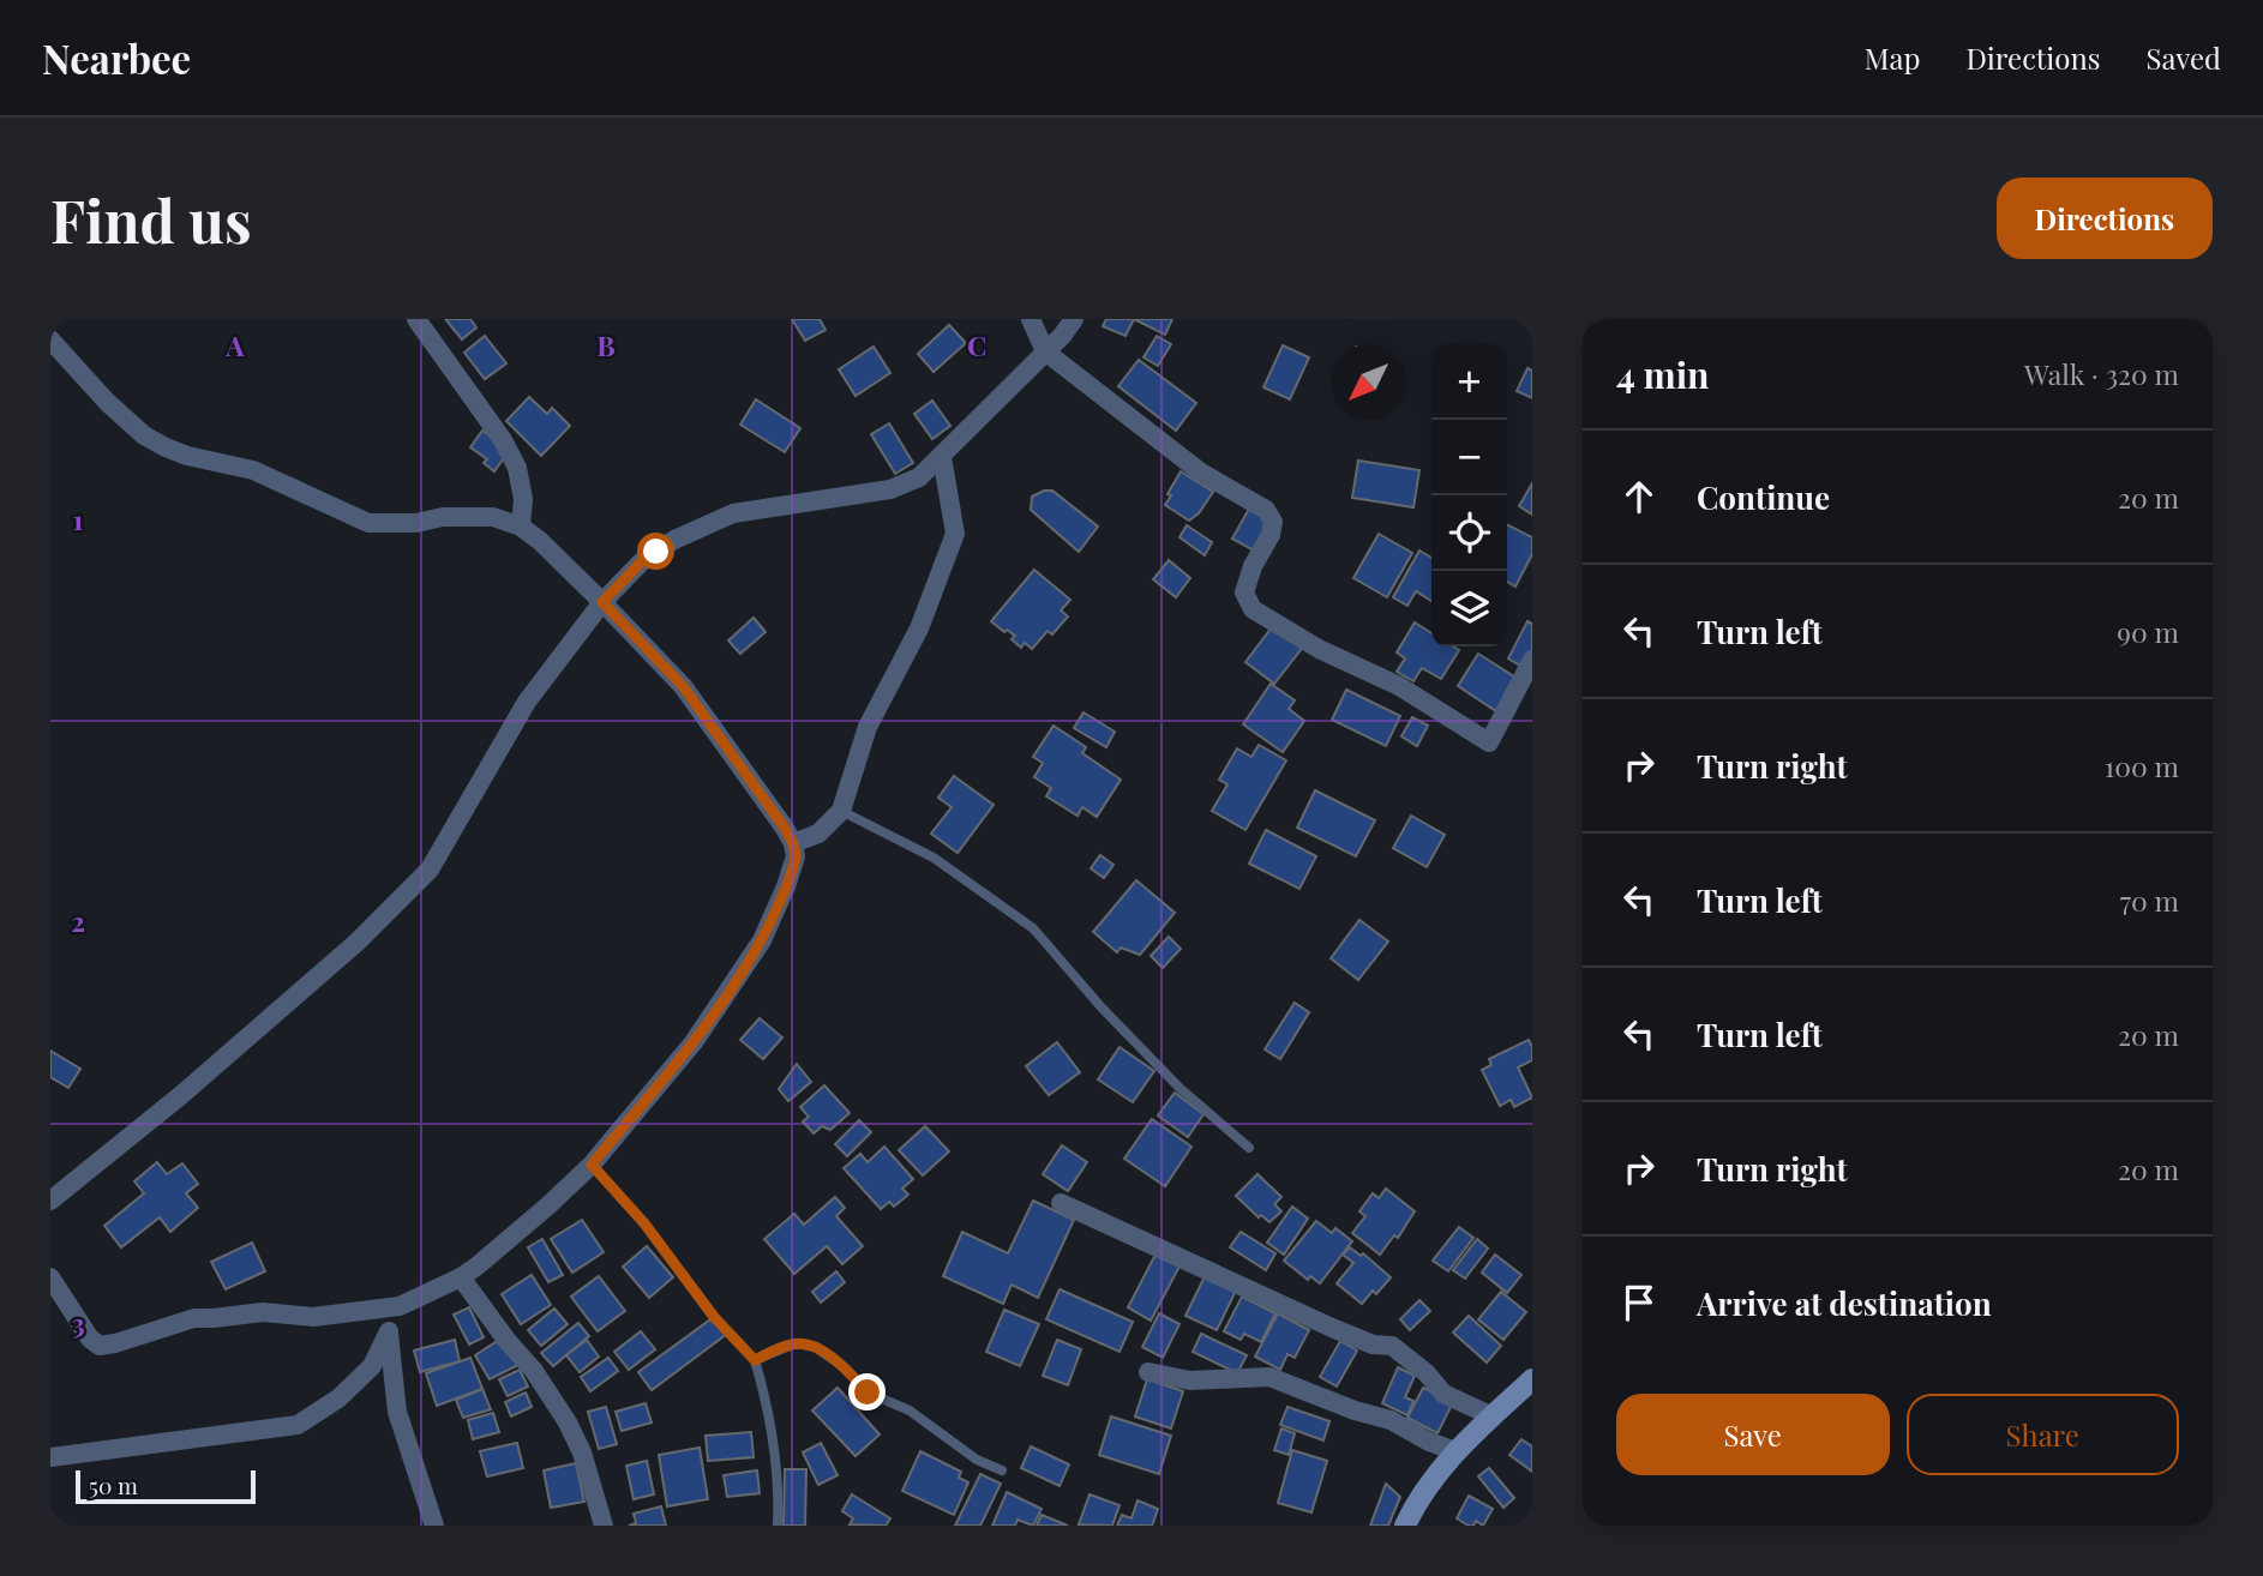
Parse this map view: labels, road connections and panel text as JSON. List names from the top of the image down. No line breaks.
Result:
{"scale_bar":"50 m","north":"bottom left","page":{"header":"Nearbee","nav":["Map","Directions","Saved"],"buttons":["Directions",["Save","Share"]],"title":"Find us","heading":["4 min","Walk · 320 m"],"map_buttons":["+","−"],"list":[["Continue","20 m"],["Turn left","90 m"],["Turn right","100 m"],["Turn left","70 m"],["Turn left","20 m"],["Turn right","20 m"],"Arrive at destination"],"scale":"50 m"},"grid":{"columns":["A","B","C"],"rows":["1","2","3"]}}
